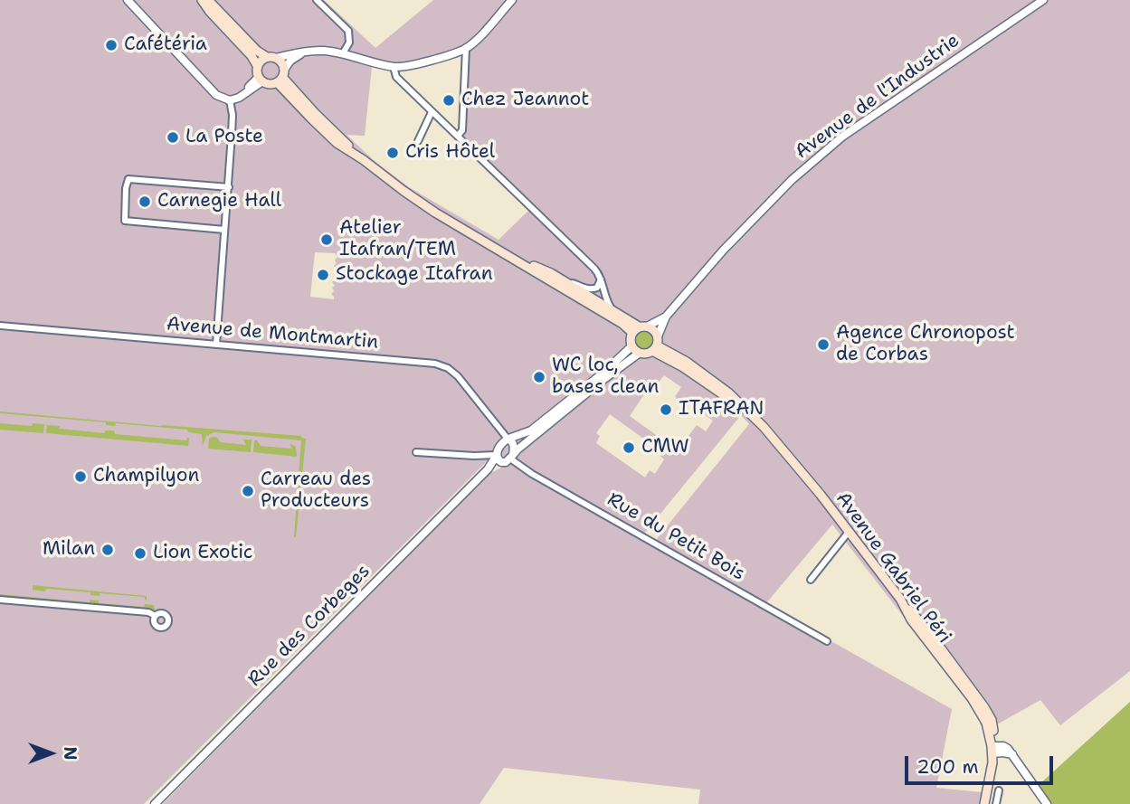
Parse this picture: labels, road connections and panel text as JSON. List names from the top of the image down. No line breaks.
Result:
{"streets":{"main road":["Avenue Gabriel Péri"],"street":["Avenue de l'Industrie","Avenue de Montmartin","Rue du Petit Bois","Rue des Corbeges"]},"crossings":[["Avenue de l'Industrie","Avenue Gabriel Péri"],["Rue du Petit Bois","Rue des Corbeges"]],"places":["Cafétéria","Chez Jeannot","La Poste","Cris Hôtel","Carnegie Hall","Atelier Itafran/TEM","Stockage Itafran","Agence Chronopost de Corbas","WC loc, bases clean","ITAFRAN","CMW","Champilyon","Carreau des Producteurs","Milan","Lion Exotic"],"scale_bar":"200 m","north":"right"}
